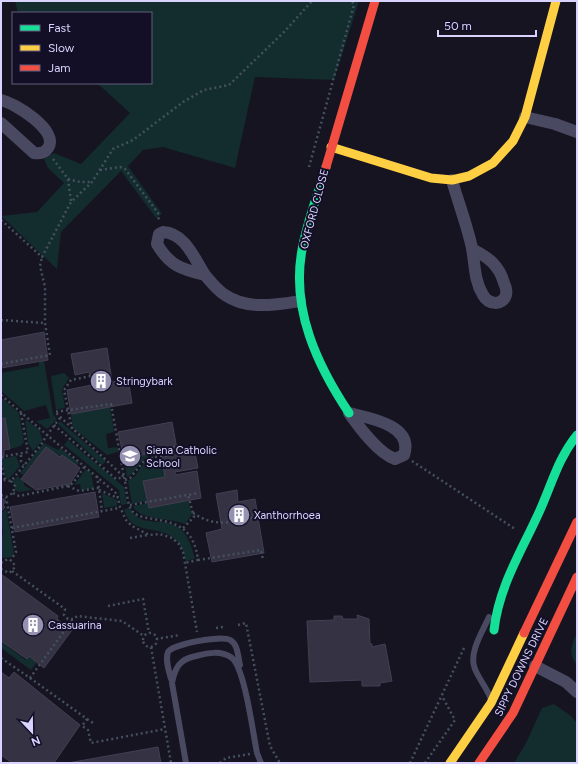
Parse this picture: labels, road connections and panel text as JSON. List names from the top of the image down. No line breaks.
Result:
{"streets":{"street":["OXFORD CLOSE","SIPPY DOWNS DRIVE"]},"places":{"building":["Stringybark","Xanthorrhoea","Cassuarina"],"school or university":["Siena Catholic School"]},"legend":["Fast","Slow","Jam"],"scale_bar":"50 m","north":"bottom"}
